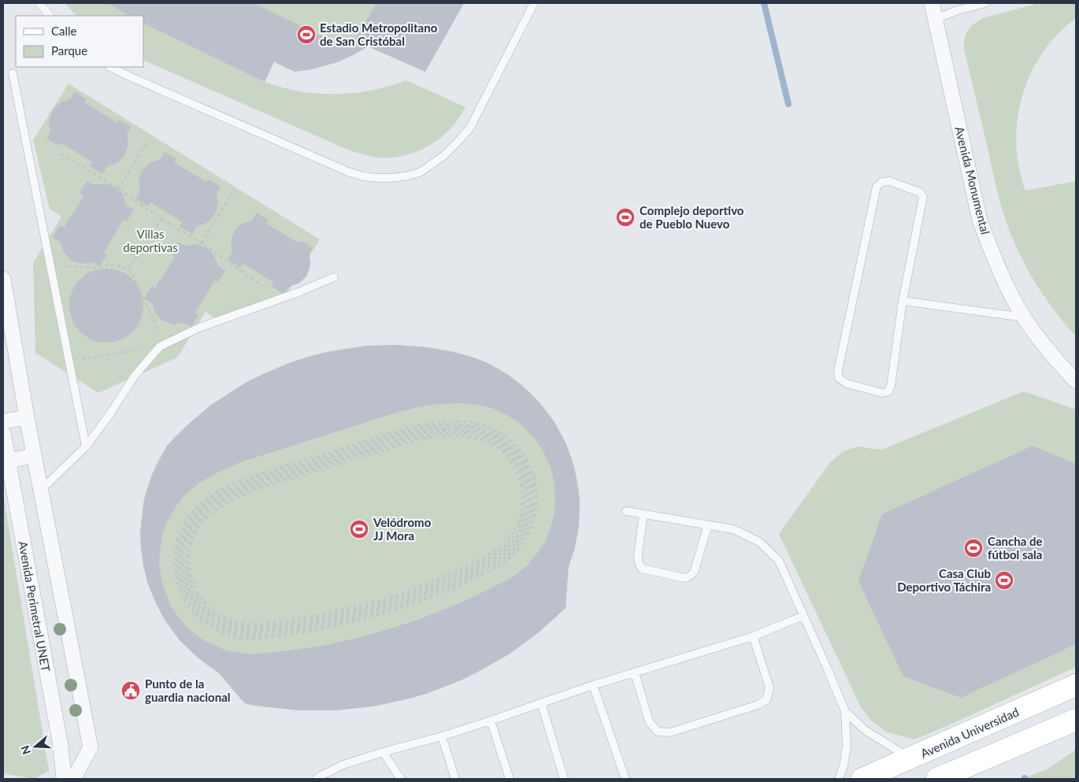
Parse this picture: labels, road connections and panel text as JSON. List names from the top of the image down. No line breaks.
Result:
{"streets":{"street":["Avenida Monumental","Avenida Perimetral UNET","Avenida Universidad"]},"parks":["Villas deportivas"],"places":{"sports":["Estadio Metropolitano de San Cristóbal","Complejo deportivo de Pueblo Nuevo","Velódromo JJ Mora","Cancha de fútbol sala","Casa Club Deportivo Táchira"],"public building":["Punto de la guardia nacional"]},"legend":["Calle","Parque"],"north":"left"}
